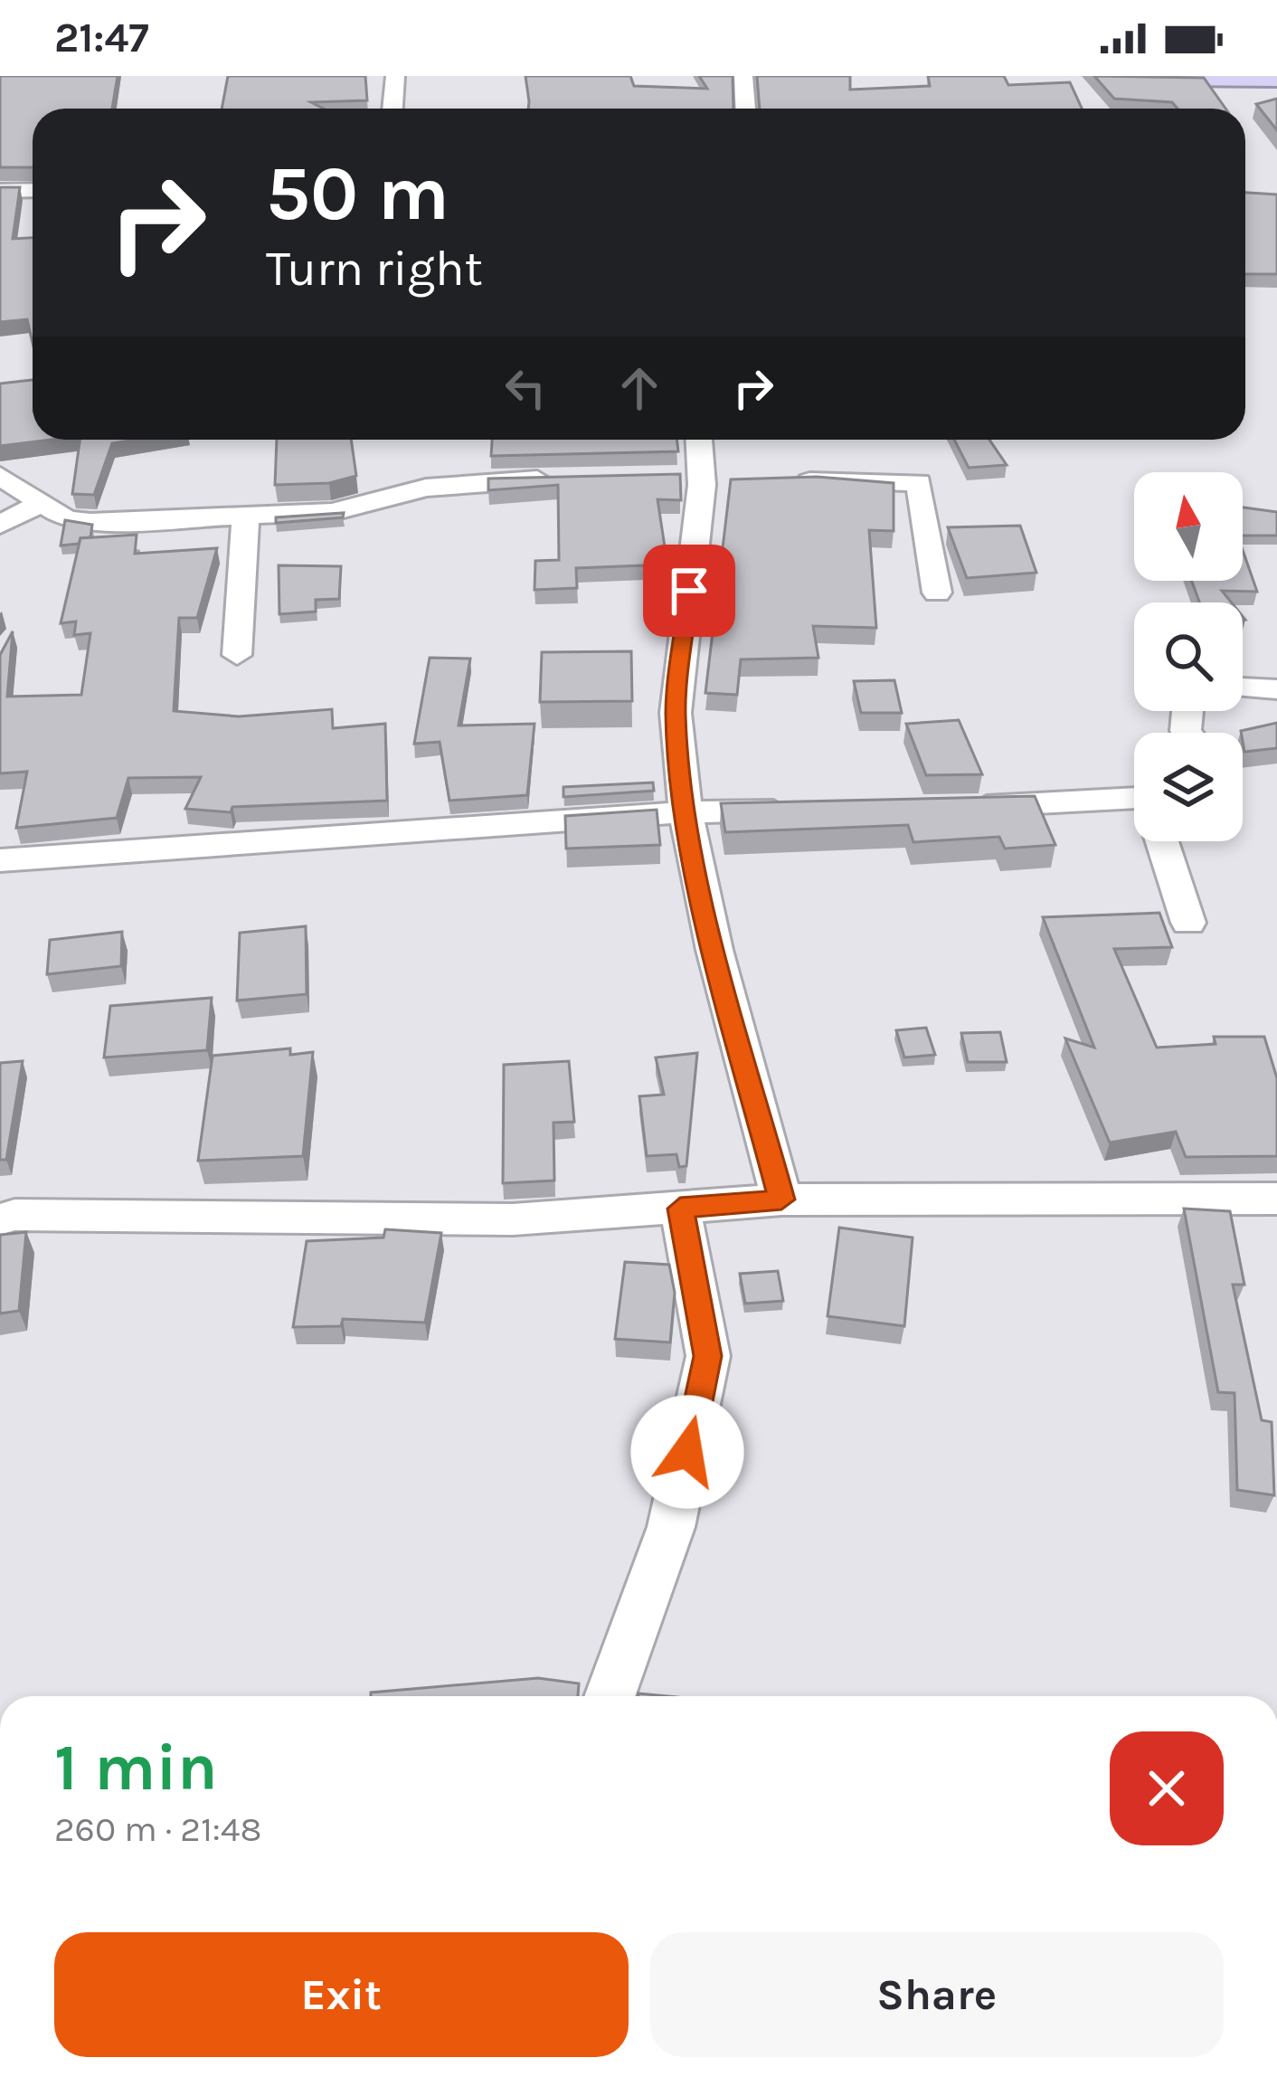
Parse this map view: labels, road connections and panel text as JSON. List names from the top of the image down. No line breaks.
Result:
{"north":"top","page":{"status":"21:47","turn":["50 m","Turn right"],"heading":["1 min","260 m · 21:48"],"buttons":["Exit","Share"]}}
